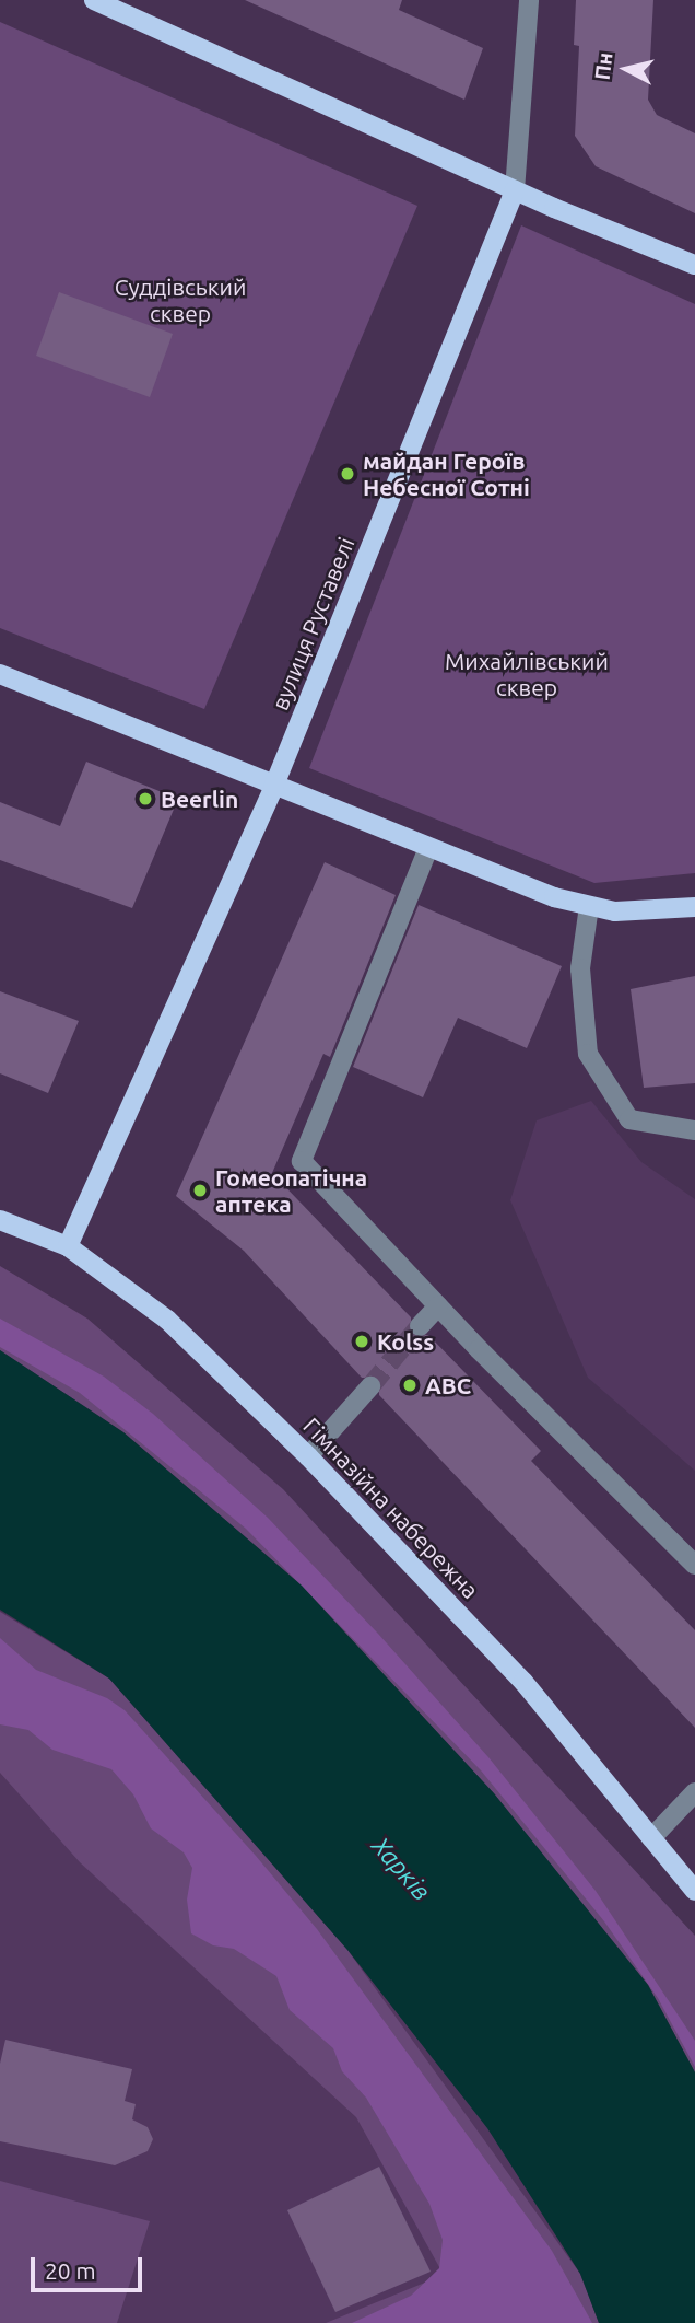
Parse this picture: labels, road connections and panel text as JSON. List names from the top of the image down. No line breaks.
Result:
{"streets":{"main road":["вулиця Руставелі","Гімназійна набережна"]},"crossings":[["вулиця Руставелі","Гімназійна набережна"]],"water":["Харків"],"parks":["Суддівський сквер","Михайлівський сквер"],"places":["майдан Героїв Небесної Сотні","Beеrlin","Гомеопатічна аптека","Kolss","ABC"],"scale_bar":"20 m","north":"left"}
